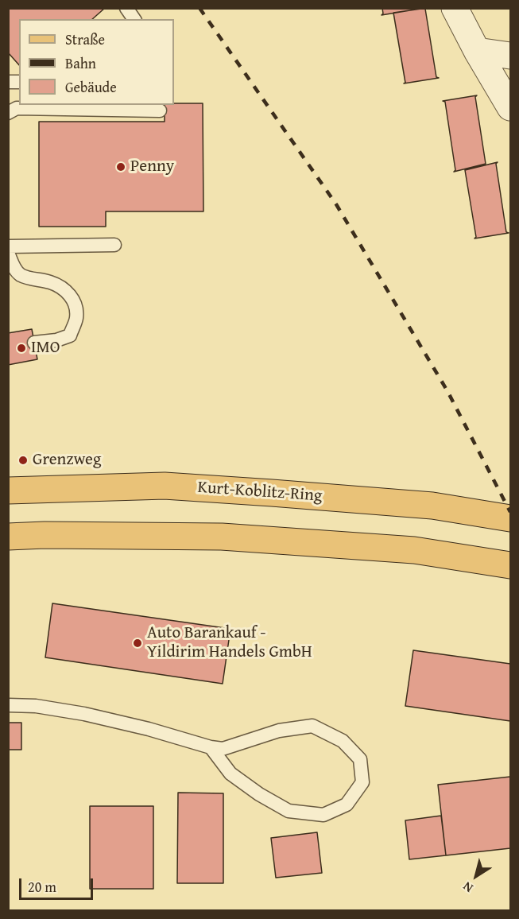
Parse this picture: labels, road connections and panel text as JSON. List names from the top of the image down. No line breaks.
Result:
{"streets":{"main road":["Kurt-Koblitz-Ring"]},"places":["Penny","IMO","Grenzweg","Auto Barankauf - Yildirim Handels GmbH"],"legend":["Straße","Bahn","Gebäude"],"scale_bar":"20 m","north":"bottom left"}
